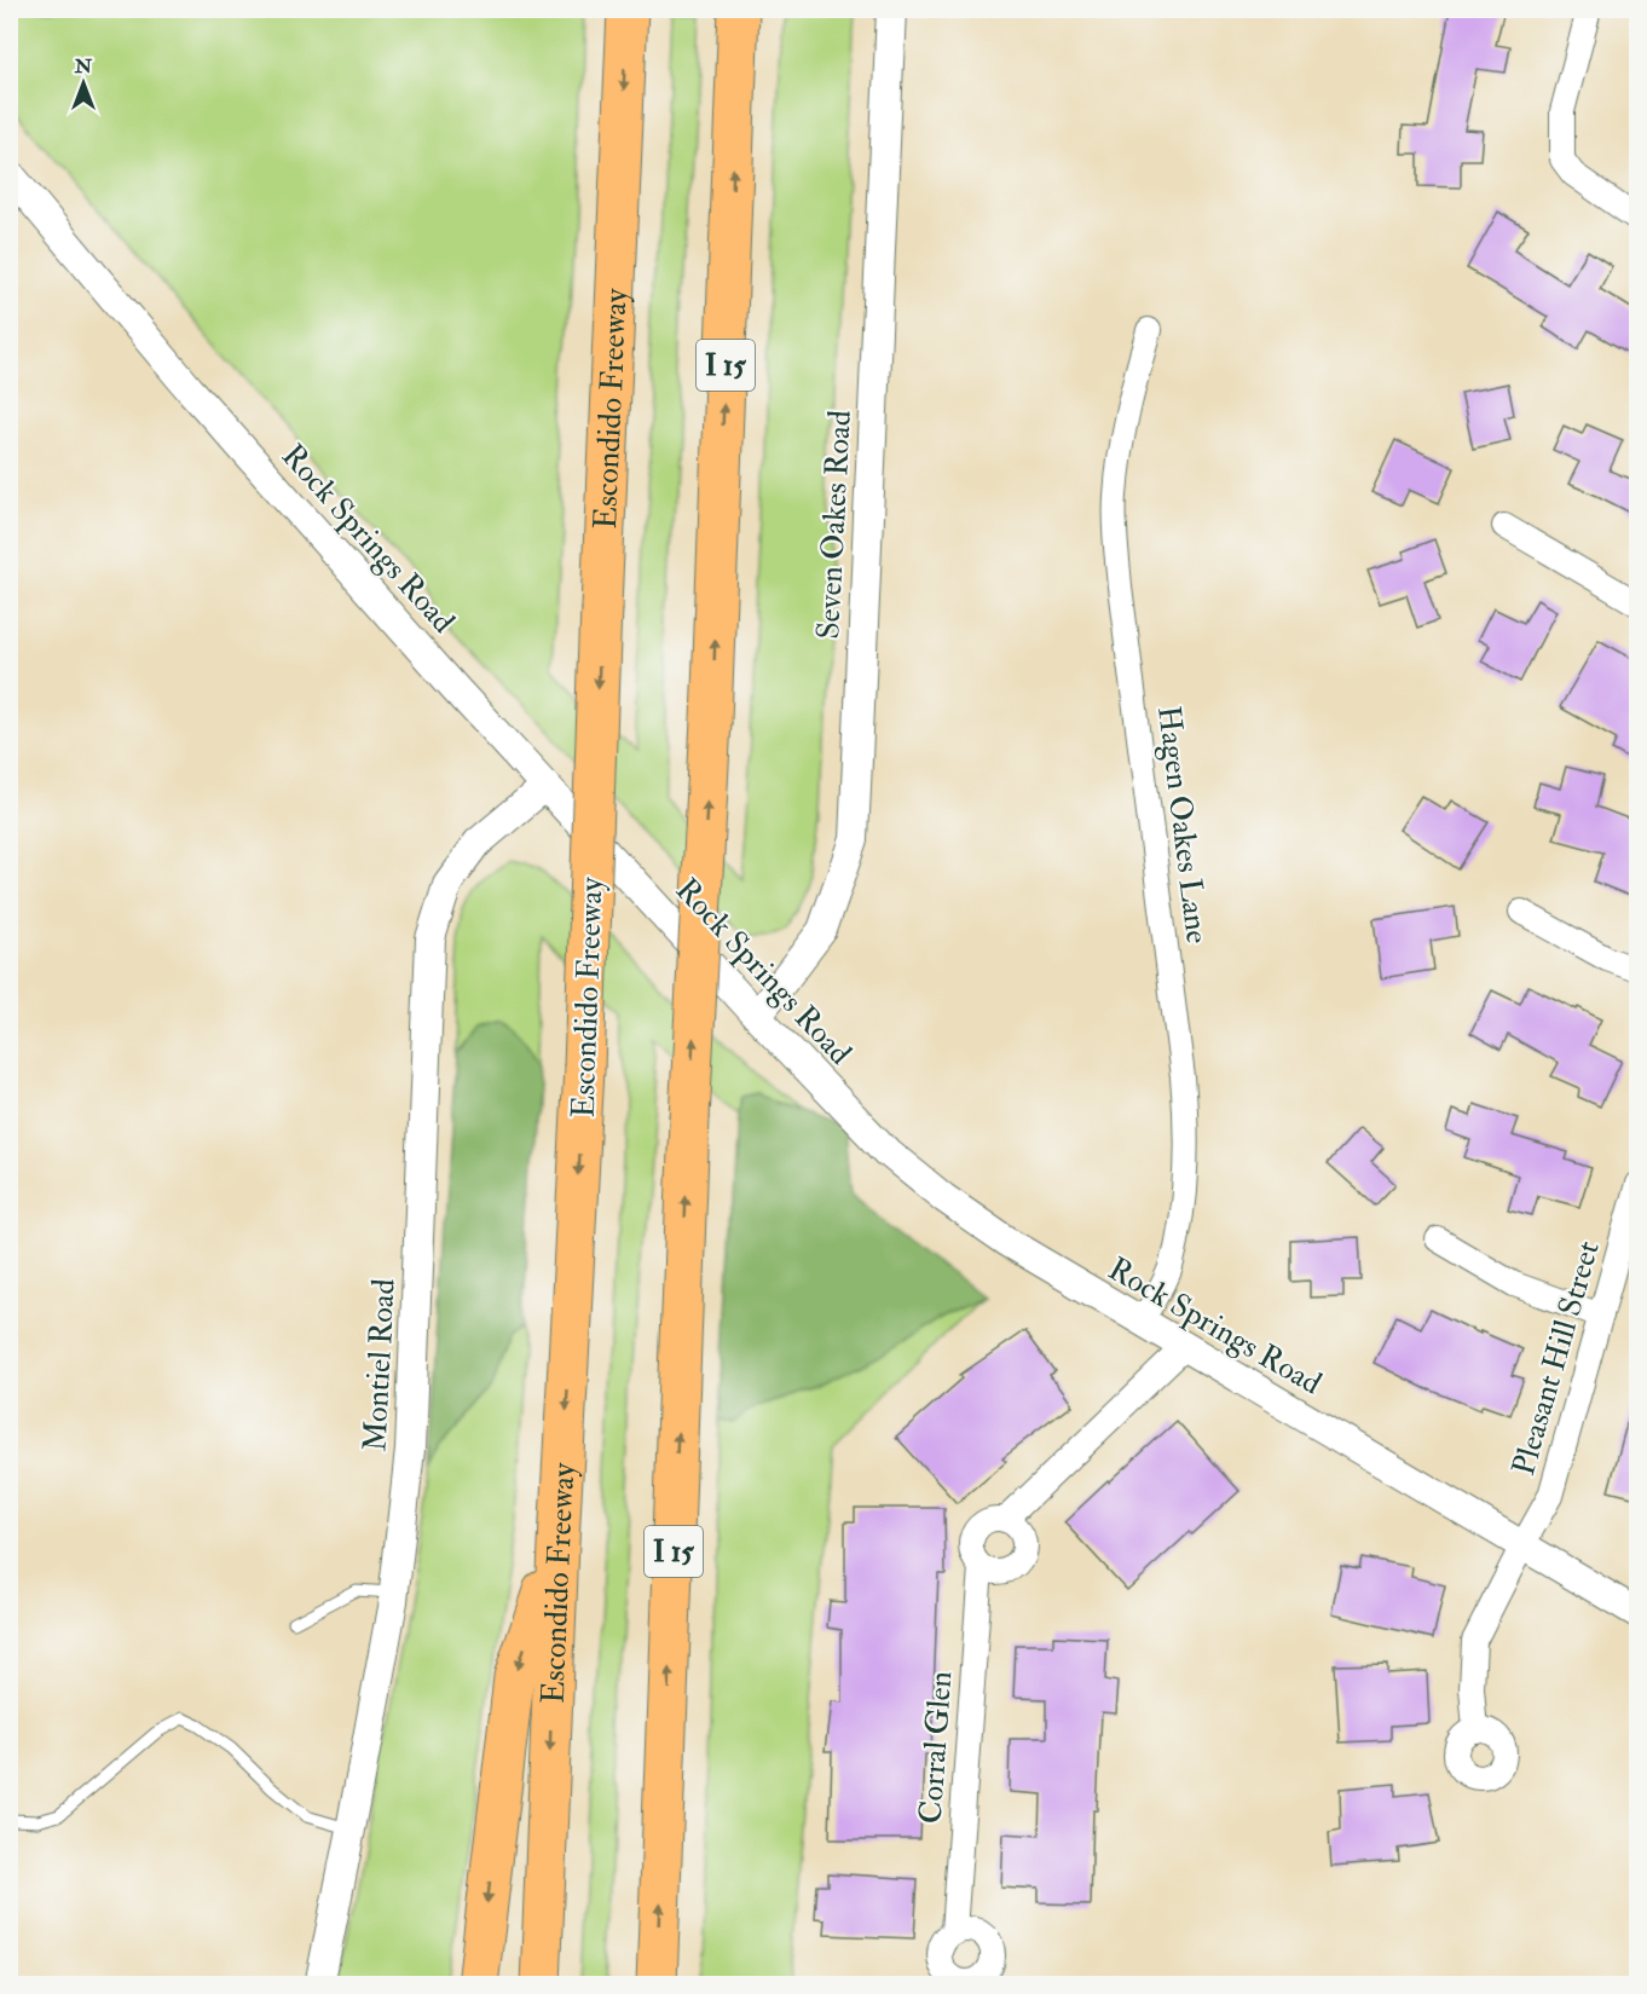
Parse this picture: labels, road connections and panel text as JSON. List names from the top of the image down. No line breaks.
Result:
{"streets":{"highway":["I 15","Escondido Freeway"],"street":["Seven Oakes Road","Rock Springs Road","Hagen Oakes Lane","Pleasant Hill Street","Montiel Road","Corral Glen"]},"crossings":[["Seven Oakes Road","Rock Springs Road"],["Rock Springs Road","Hagen Oakes Lane"],["Rock Springs Road","Pleasant Hill Street"],["Rock Springs Road","Montiel Road"],["Rock Springs Road","Corral Glen"]],"north":"top"}
